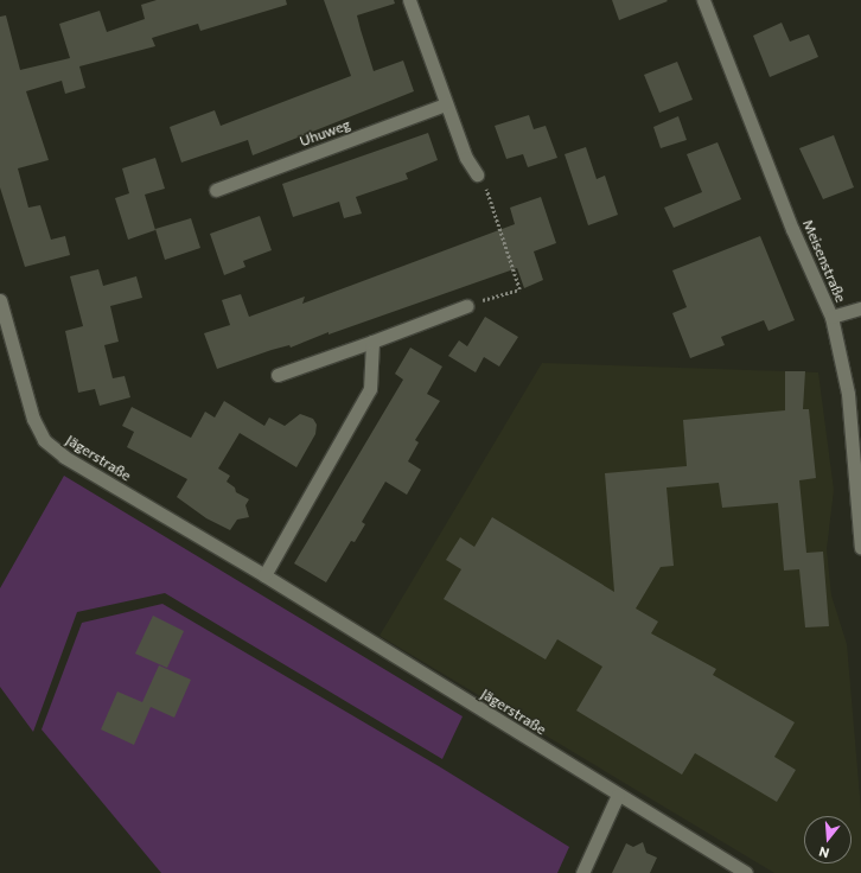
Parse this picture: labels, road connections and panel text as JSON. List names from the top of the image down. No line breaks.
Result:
{"streets":{"street":["Uhuweg","Meisenstraße","Jägerstraße"]},"north":"bottom"}
